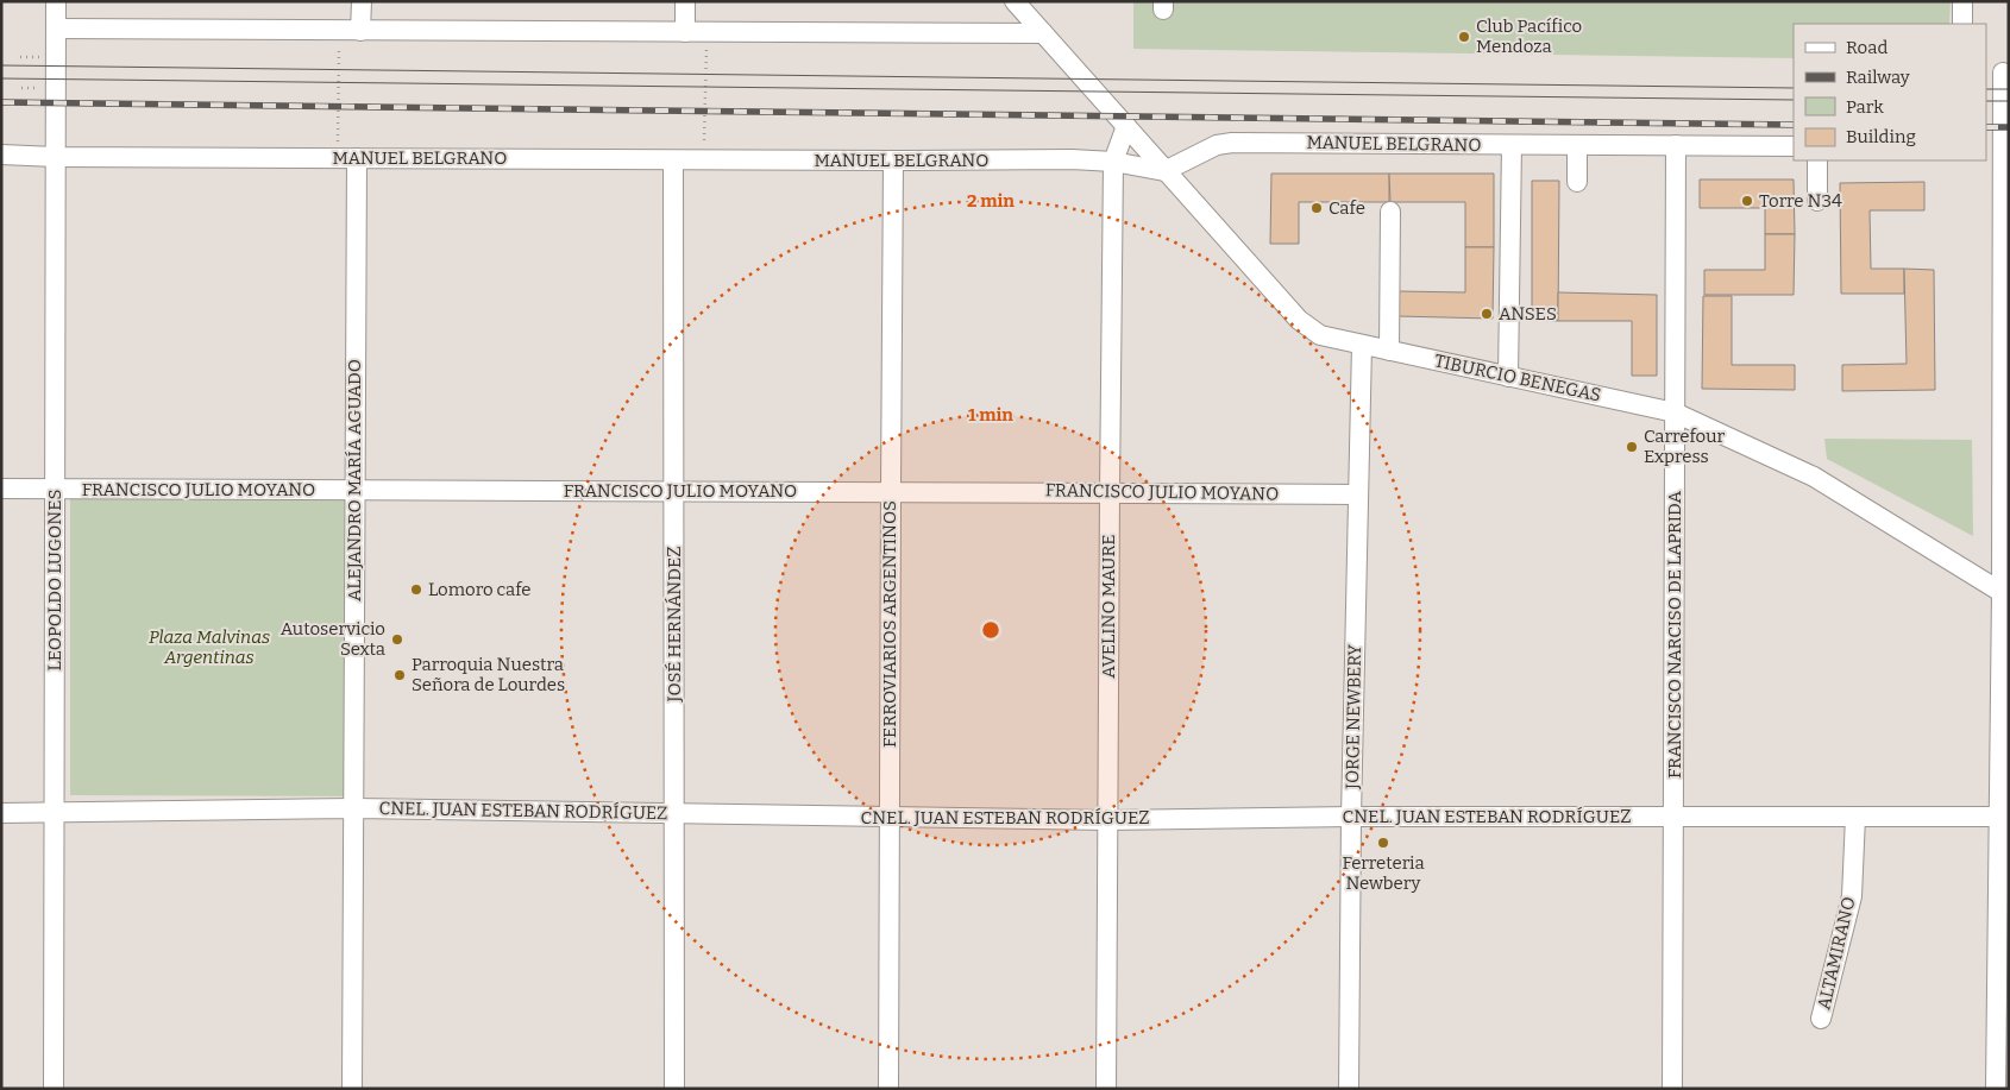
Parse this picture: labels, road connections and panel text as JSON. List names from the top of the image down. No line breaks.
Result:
{"streets":{"street":["MANUEL BELGRANO","TIBURCIO BENEGAS","ALEJANDRO MARÍA AGUADO","FRANCISCO JULIO MOYANO","LEOPOLDO LUGONES","AVELINO MAURE","JOSÉ HERNÁNDEZ","FERROVIARIOS ARGENTINOS","FRANCISCO NARCISO DE LAPRIDA","JORGE NEWBERY","CNEL. JUAN ESTEBAN RODRÍGUEZ","ALTAMIRANO"]},"crossings":[["MANUEL BELGRANO","TIBURCIO BENEGAS"],["MANUEL BELGRANO","ALEJANDRO MARÍA AGUADO"],["MANUEL BELGRANO","LEOPOLDO LUGONES"],["MANUEL BELGRANO","AVELINO MAURE"],["MANUEL BELGRANO","JOSÉ HERNÁNDEZ"],["MANUEL BELGRANO","FERROVIARIOS ARGENTINOS"],["MANUEL BELGRANO","FRANCISCO NARCISO DE LAPRIDA"],["TIBURCIO BENEGAS","AVELINO MAURE"],["TIBURCIO BENEGAS","FRANCISCO NARCISO DE LAPRIDA"],["TIBURCIO BENEGAS","JORGE NEWBERY"],["ALEJANDRO MARÍA AGUADO","FRANCISCO JULIO MOYANO"],["ALEJANDRO MARÍA AGUADO","CNEL. JUAN ESTEBAN RODRÍGUEZ"],["FRANCISCO JULIO MOYANO","LEOPOLDO LUGONES"],["FRANCISCO JULIO MOYANO","AVELINO MAURE"],["FRANCISCO JULIO MOYANO","JOSÉ HERNÁNDEZ"],["FRANCISCO JULIO MOYANO","FERROVIARIOS ARGENTINOS"],["FRANCISCO JULIO MOYANO","JORGE NEWBERY"],["LEOPOLDO LUGONES","CNEL. JUAN ESTEBAN RODRÍGUEZ"],["AVELINO MAURE","CNEL. JUAN ESTEBAN RODRÍGUEZ"],["JOSÉ HERNÁNDEZ","CNEL. JUAN ESTEBAN RODRÍGUEZ"],["FERROVIARIOS ARGENTINOS","CNEL. JUAN ESTEBAN RODRÍGUEZ"],["FRANCISCO NARCISO DE LAPRIDA","CNEL. JUAN ESTEBAN RODRÍGUEZ"],["JORGE NEWBERY","CNEL. JUAN ESTEBAN RODRÍGUEZ"],["CNEL. JUAN ESTEBAN RODRÍGUEZ","ALTAMIRANO"]],"parks":["Plaza Malvinas Argentinas"],"places":["Club Pacífico Mendoza","Torre N34","Cafe","ANSES","Carrefour Express","Lomoro cafe","Autoservicio Sexta","Parroquia Nuestra Señora de Lourdes","Ferreteria Newbery"],"legend":["Road","Railway","Park","Building"],"rings":["2 min","1 min"]}
